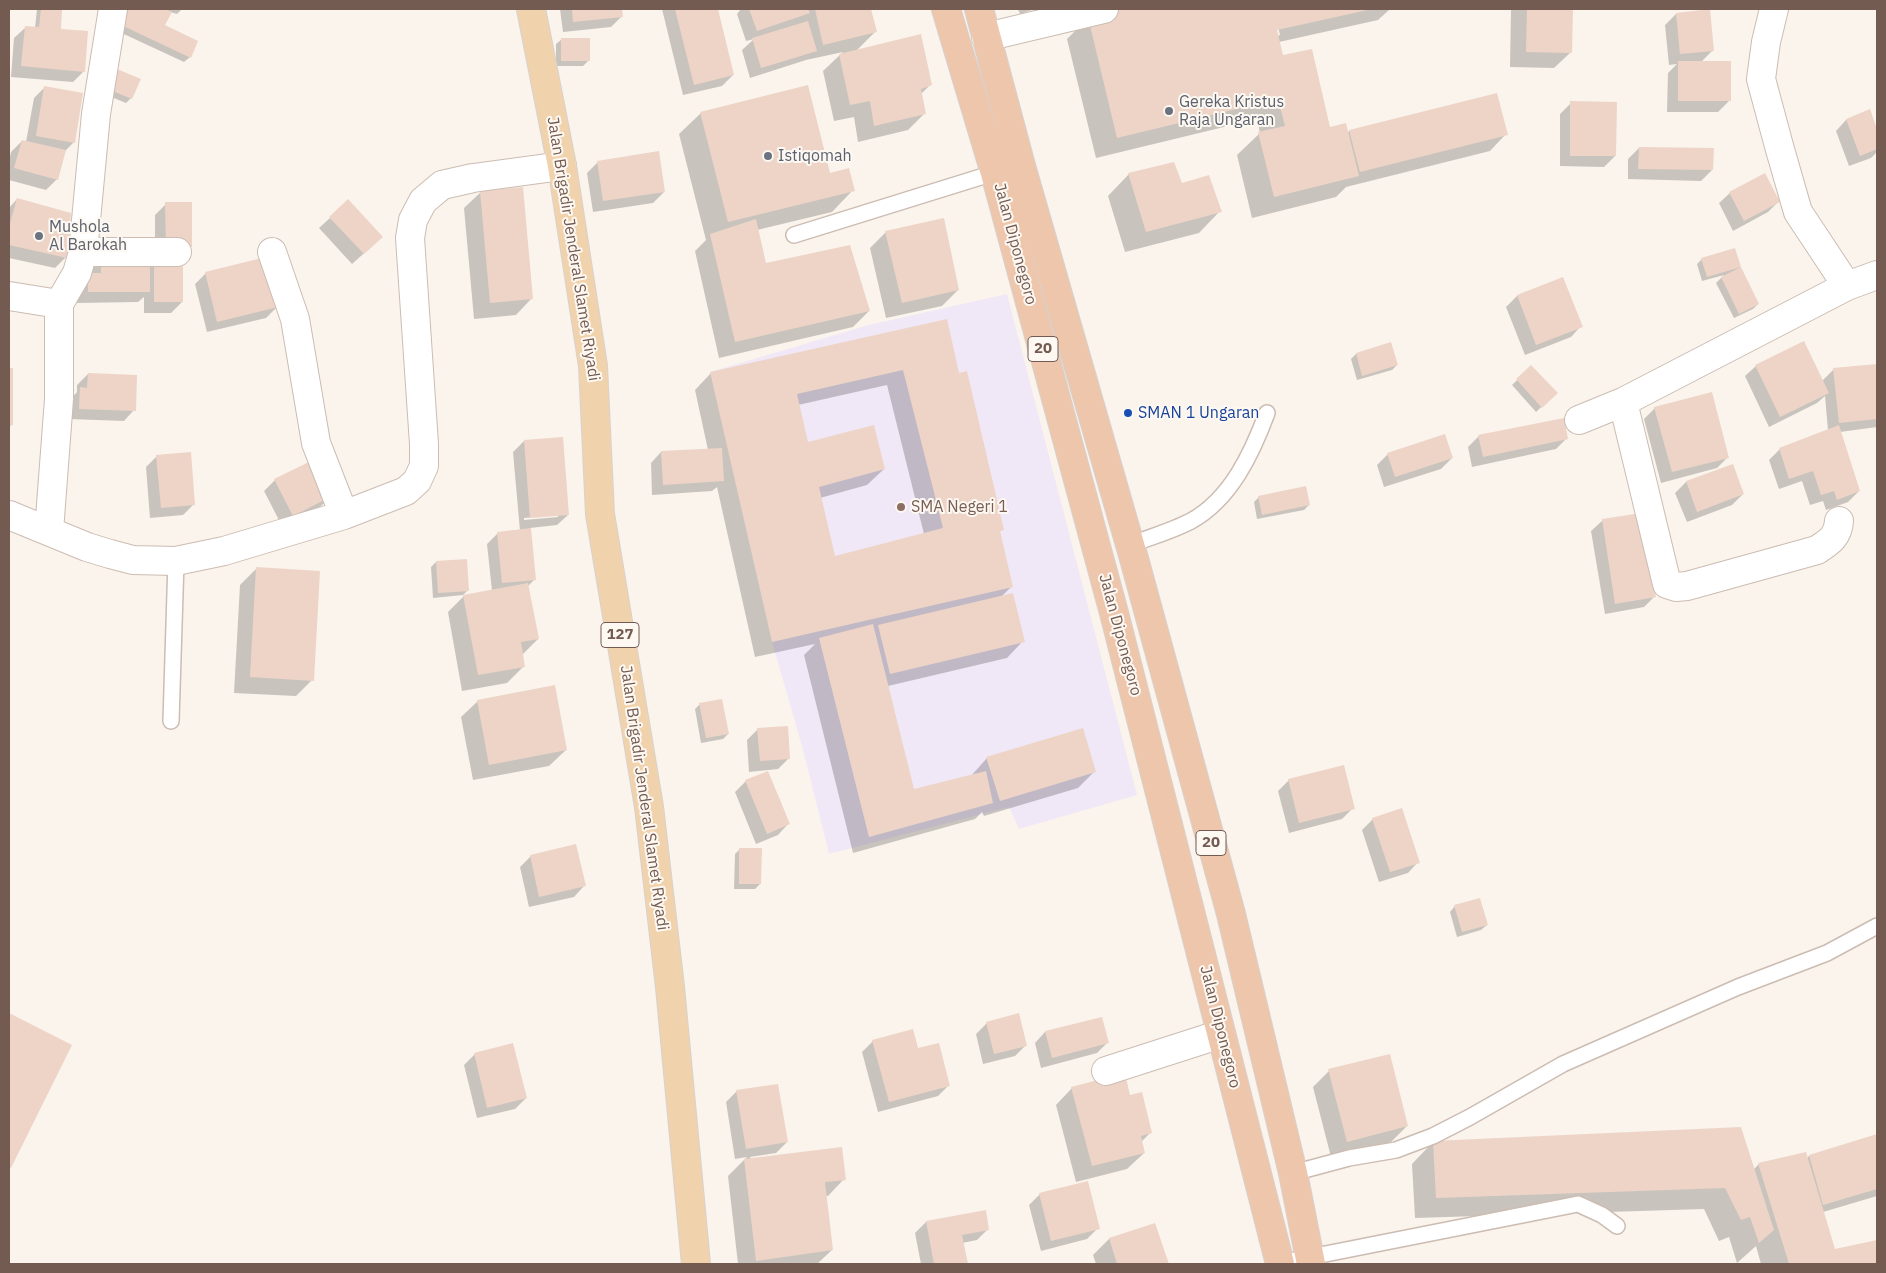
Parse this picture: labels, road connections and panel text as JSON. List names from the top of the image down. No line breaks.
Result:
{"streets":{"highway":["Jalan Diponegoro","20"],"main road":["Jalan Brigadir Jenderal Slamet Riyadi","127"]},"places":["Gereka Kristus Raja Ungaran","Istiqomah","Mushola Al Barokah","SMAN 1 Ungaran","SMA Negeri 1"]}
